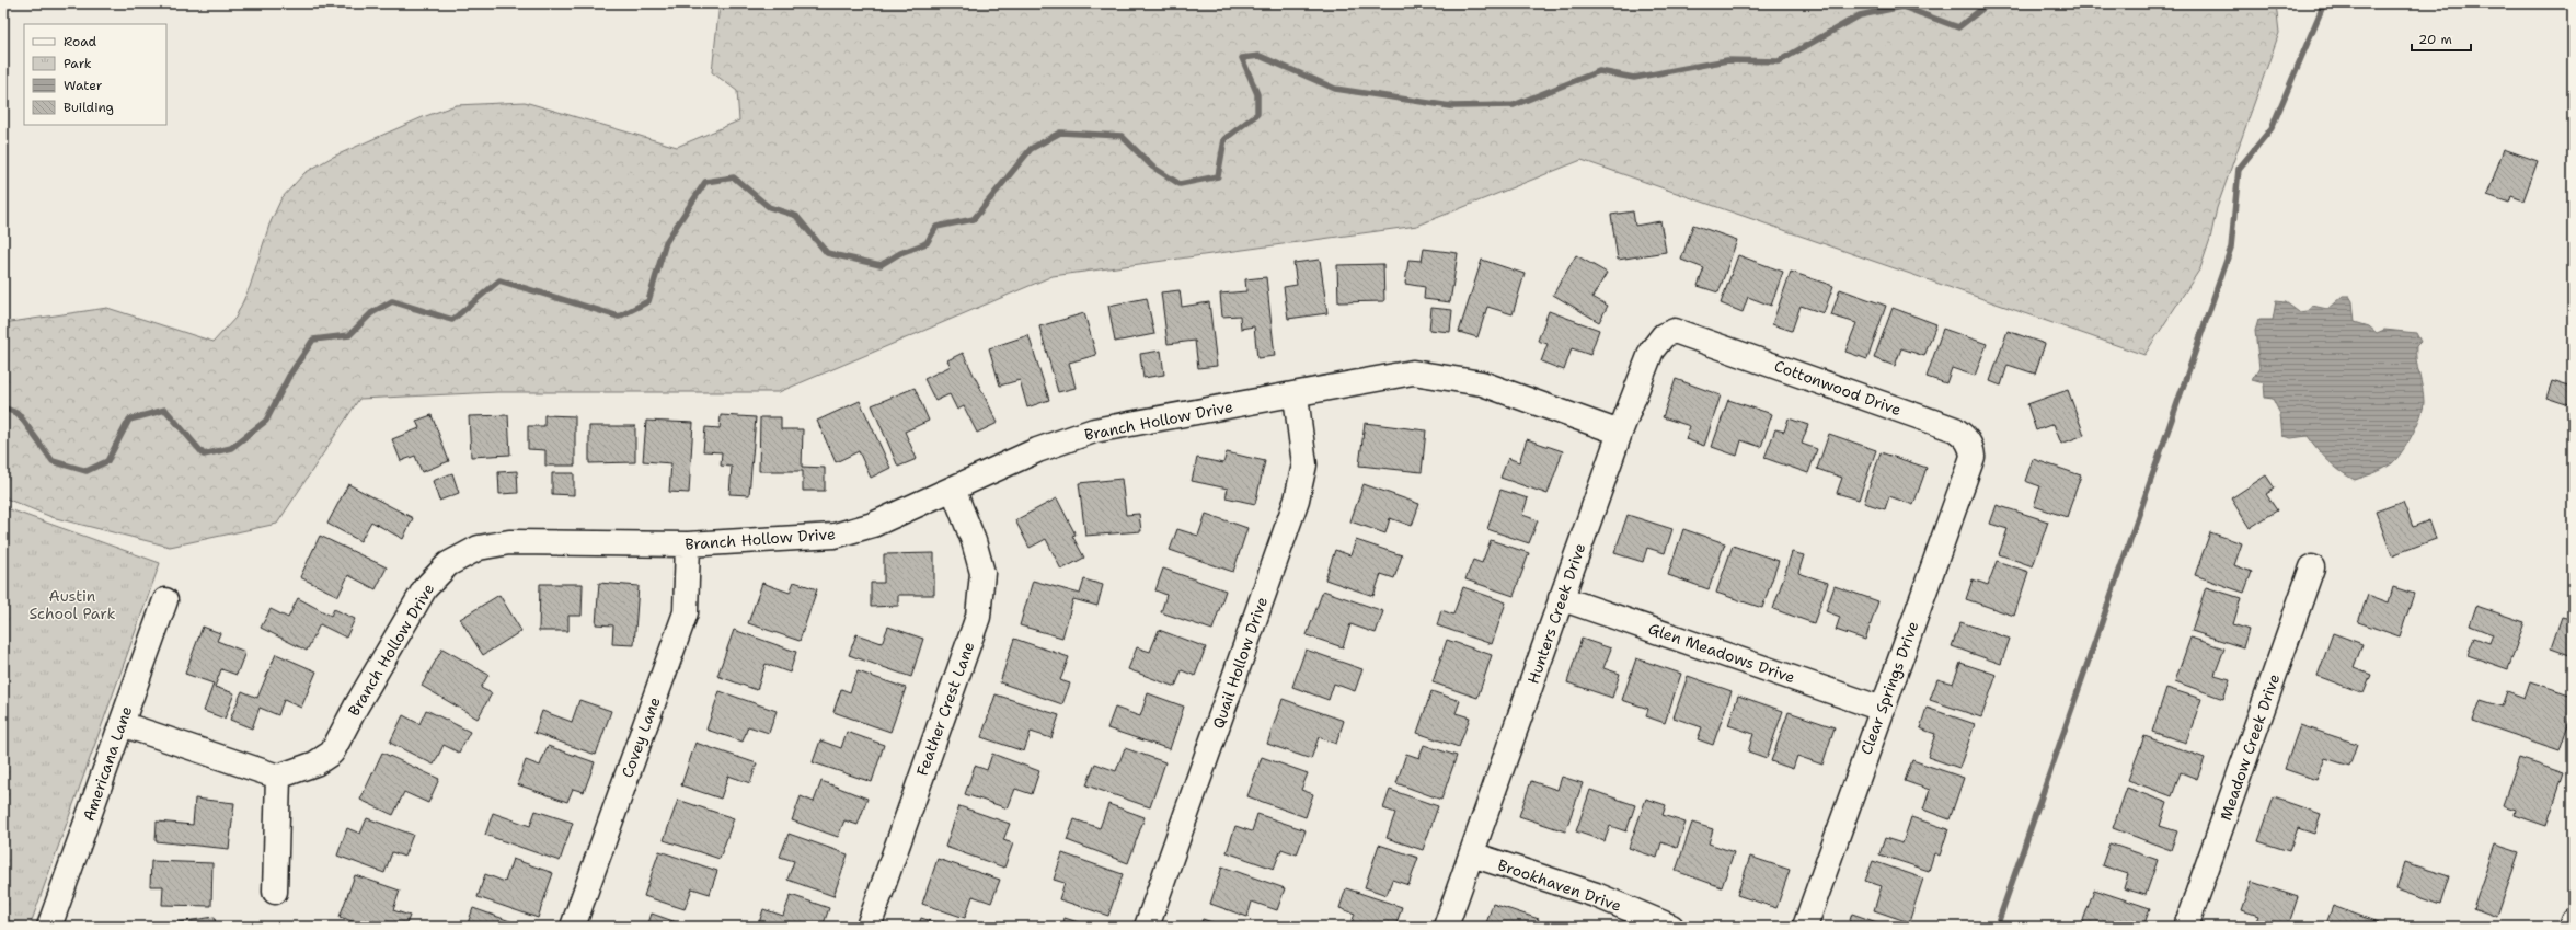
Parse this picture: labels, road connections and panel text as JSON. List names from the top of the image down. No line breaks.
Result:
{"streets":{"street":["Cottonwood Drive","Branch Hollow Drive","Hunters Creek Drive","Glen Meadows Drive","Quail Hollow Drive","Clear Springs Drive","Feather Crest Lane","Covey Lane","Meadow Creek Drive","Americana Lane","Brookhaven Drive"]},"crossings":[["Cottonwood Drive","Hunters Creek Drive"],["Cottonwood Drive","Clear Springs Drive"],["Branch Hollow Drive","Hunters Creek Drive"],["Branch Hollow Drive","Quail Hollow Drive"],["Branch Hollow Drive","Feather Crest Lane"],["Branch Hollow Drive","Covey Lane"],["Hunters Creek Drive","Glen Meadows Drive"],["Hunters Creek Drive","Brookhaven Drive"],["Glen Meadows Drive","Clear Springs Drive"]],"parks":["Austin School Park"],"legend":["Road","Park","Water","Building"],"scale_bar":"20 m"}
